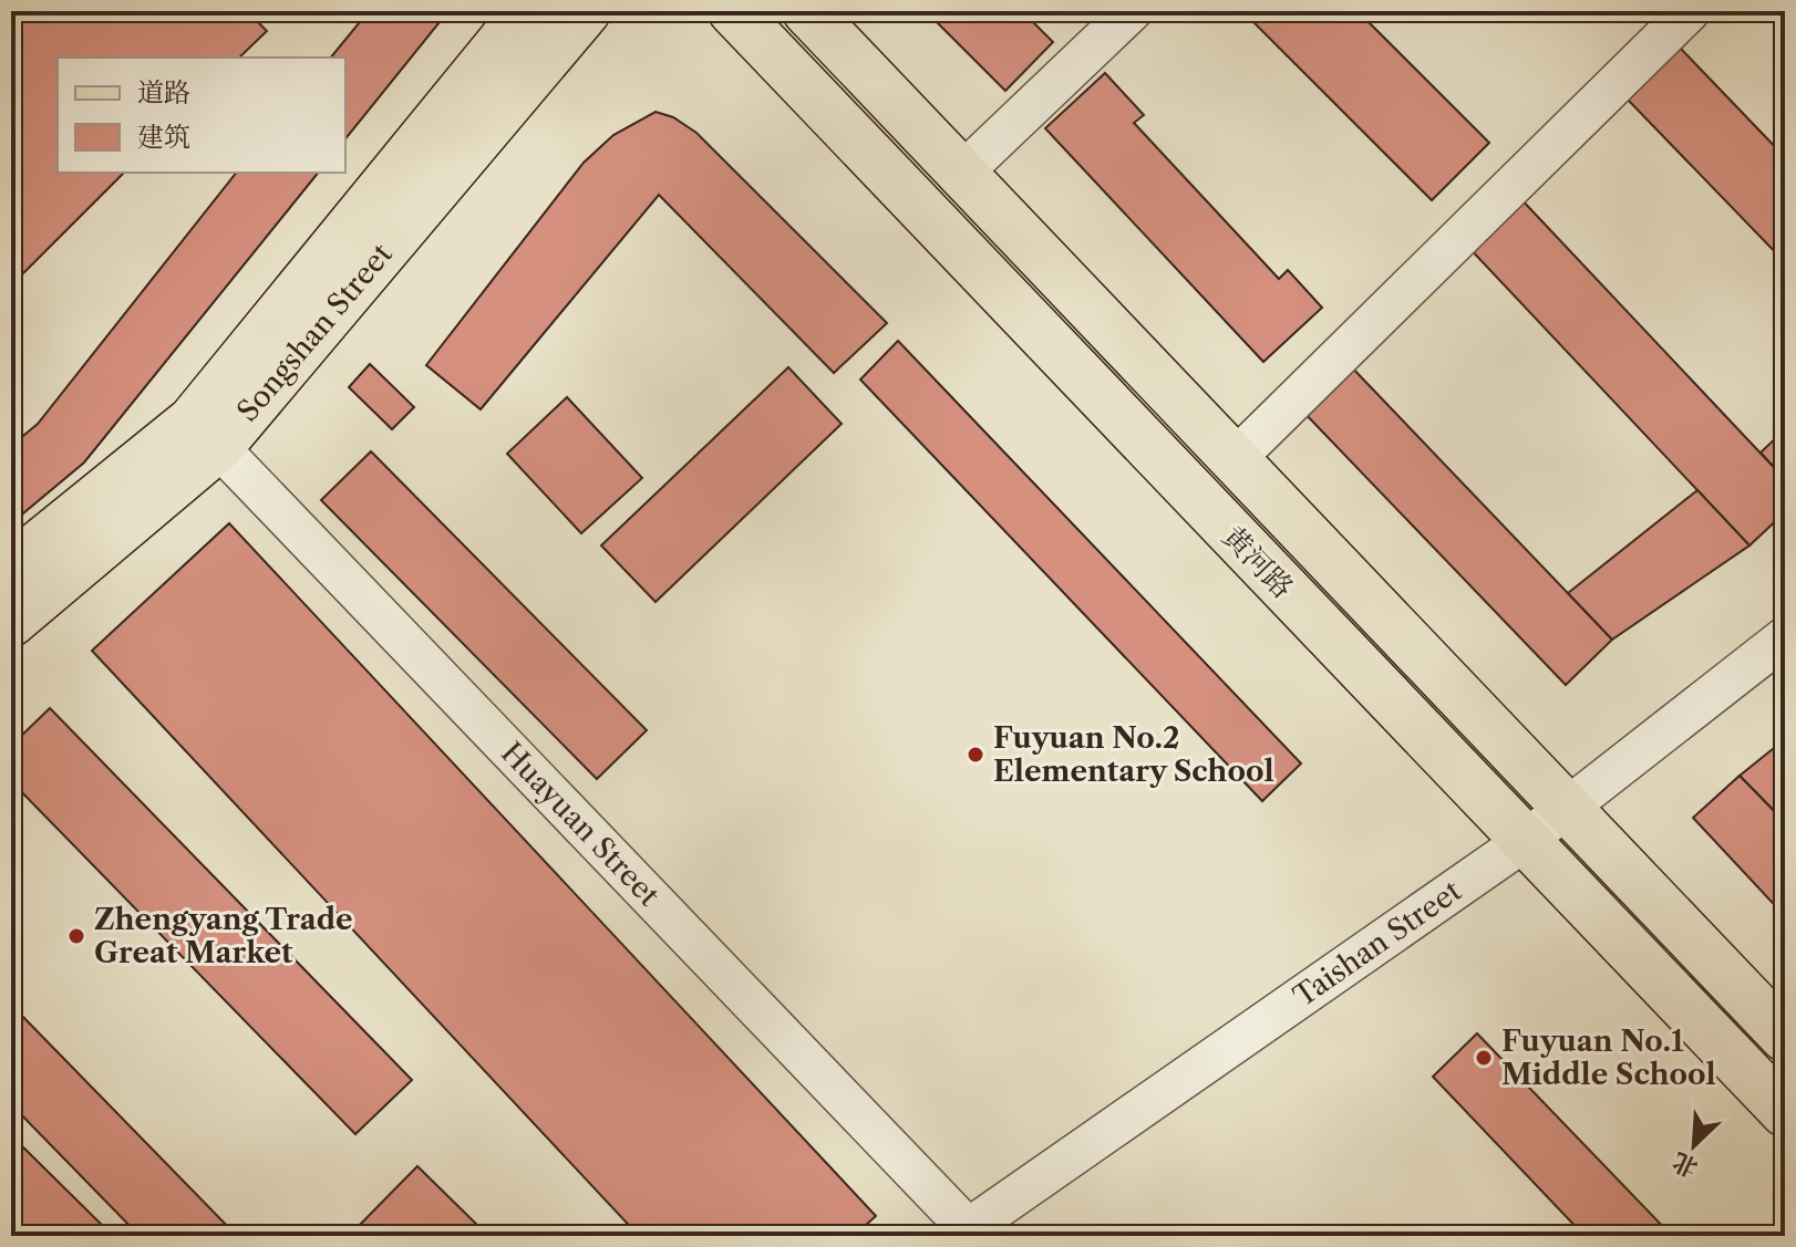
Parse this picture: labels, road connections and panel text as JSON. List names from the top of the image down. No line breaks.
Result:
{"streets":{"main road":["Songshan Street","黄河路"],"street":["Huayuan Street","Taishan Street"]},"crossings":[["Songshan Street","Huayuan Street"],["黄河路","Taishan Street"],["Huayuan Street","Taishan Street"]],"places":["Fuyuan No.2 Elementary School","Zhengyang Trade Great Market","Fuyuan No.1 Middle School"],"legend":["道路","建筑"],"north":"bottom left"}
